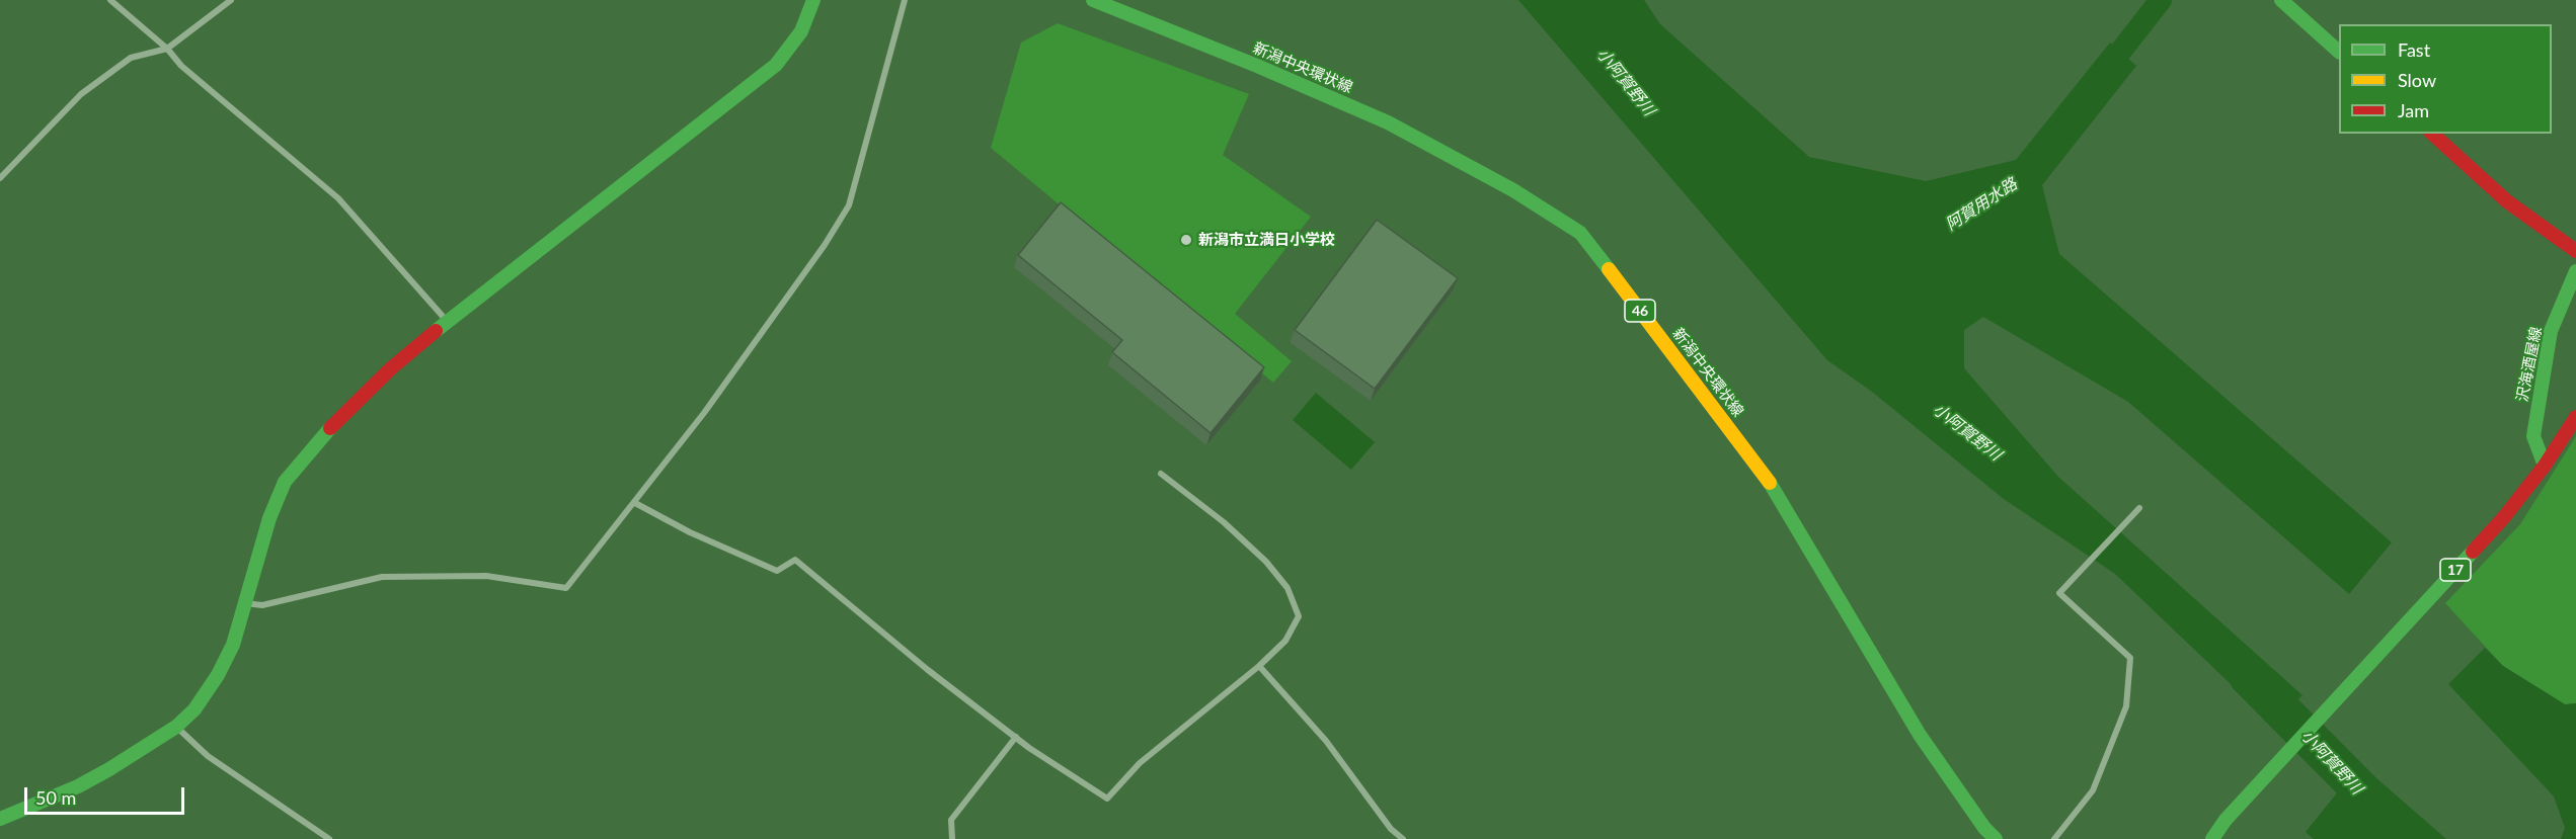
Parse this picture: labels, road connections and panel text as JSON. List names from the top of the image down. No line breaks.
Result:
{"streets":{"main road":["新潟中央環状線","46","沢海酒屋線","17"]},"crossings":[["沢海酒屋線","17"]],"water":["小阿賀野川","阿賀用水路"],"places":["新潟市立満日小学校"],"legend":["Fast","Slow","Jam"],"scale_bar":"50 m"}
